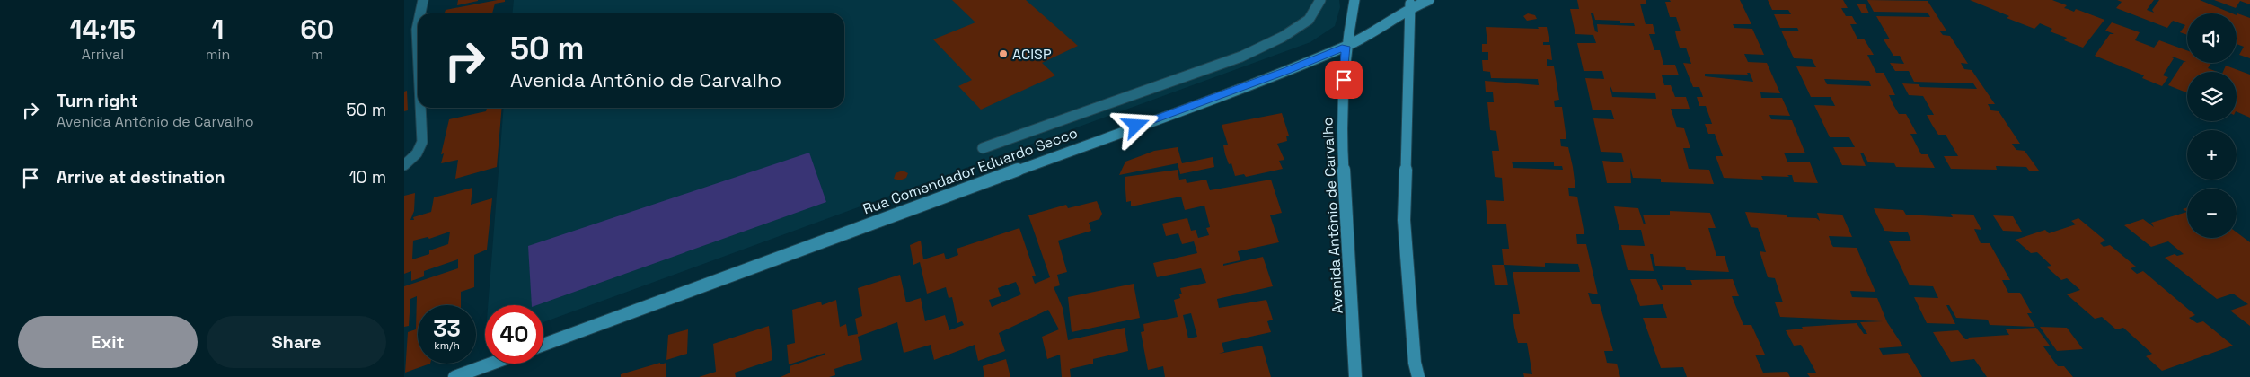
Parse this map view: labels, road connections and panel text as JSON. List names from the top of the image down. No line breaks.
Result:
{"streets":{"main road":["Rua Comendador Eduardo Secco","Avenida Antônio de Carvalho"]},"crossings":[["Rua Comendador Eduardo Secco","Avenida Antônio de Carvalho"]],"places":["ACISP"],"page":{"eta":["14:15","Arrival","1","min","60","m"],"map_buttons":["+","−"],"turn":["50 m","Avenida Antônio de Carvalho"],"list":[{"name":"Turn right","note":"Avenida Antônio de Carvalho","value":"50 m"},{"name":"Arrive at destination","value":"10 m"}],"speed":"33 km/h","limit":"40","buttons":["Exit","Share"]}}
